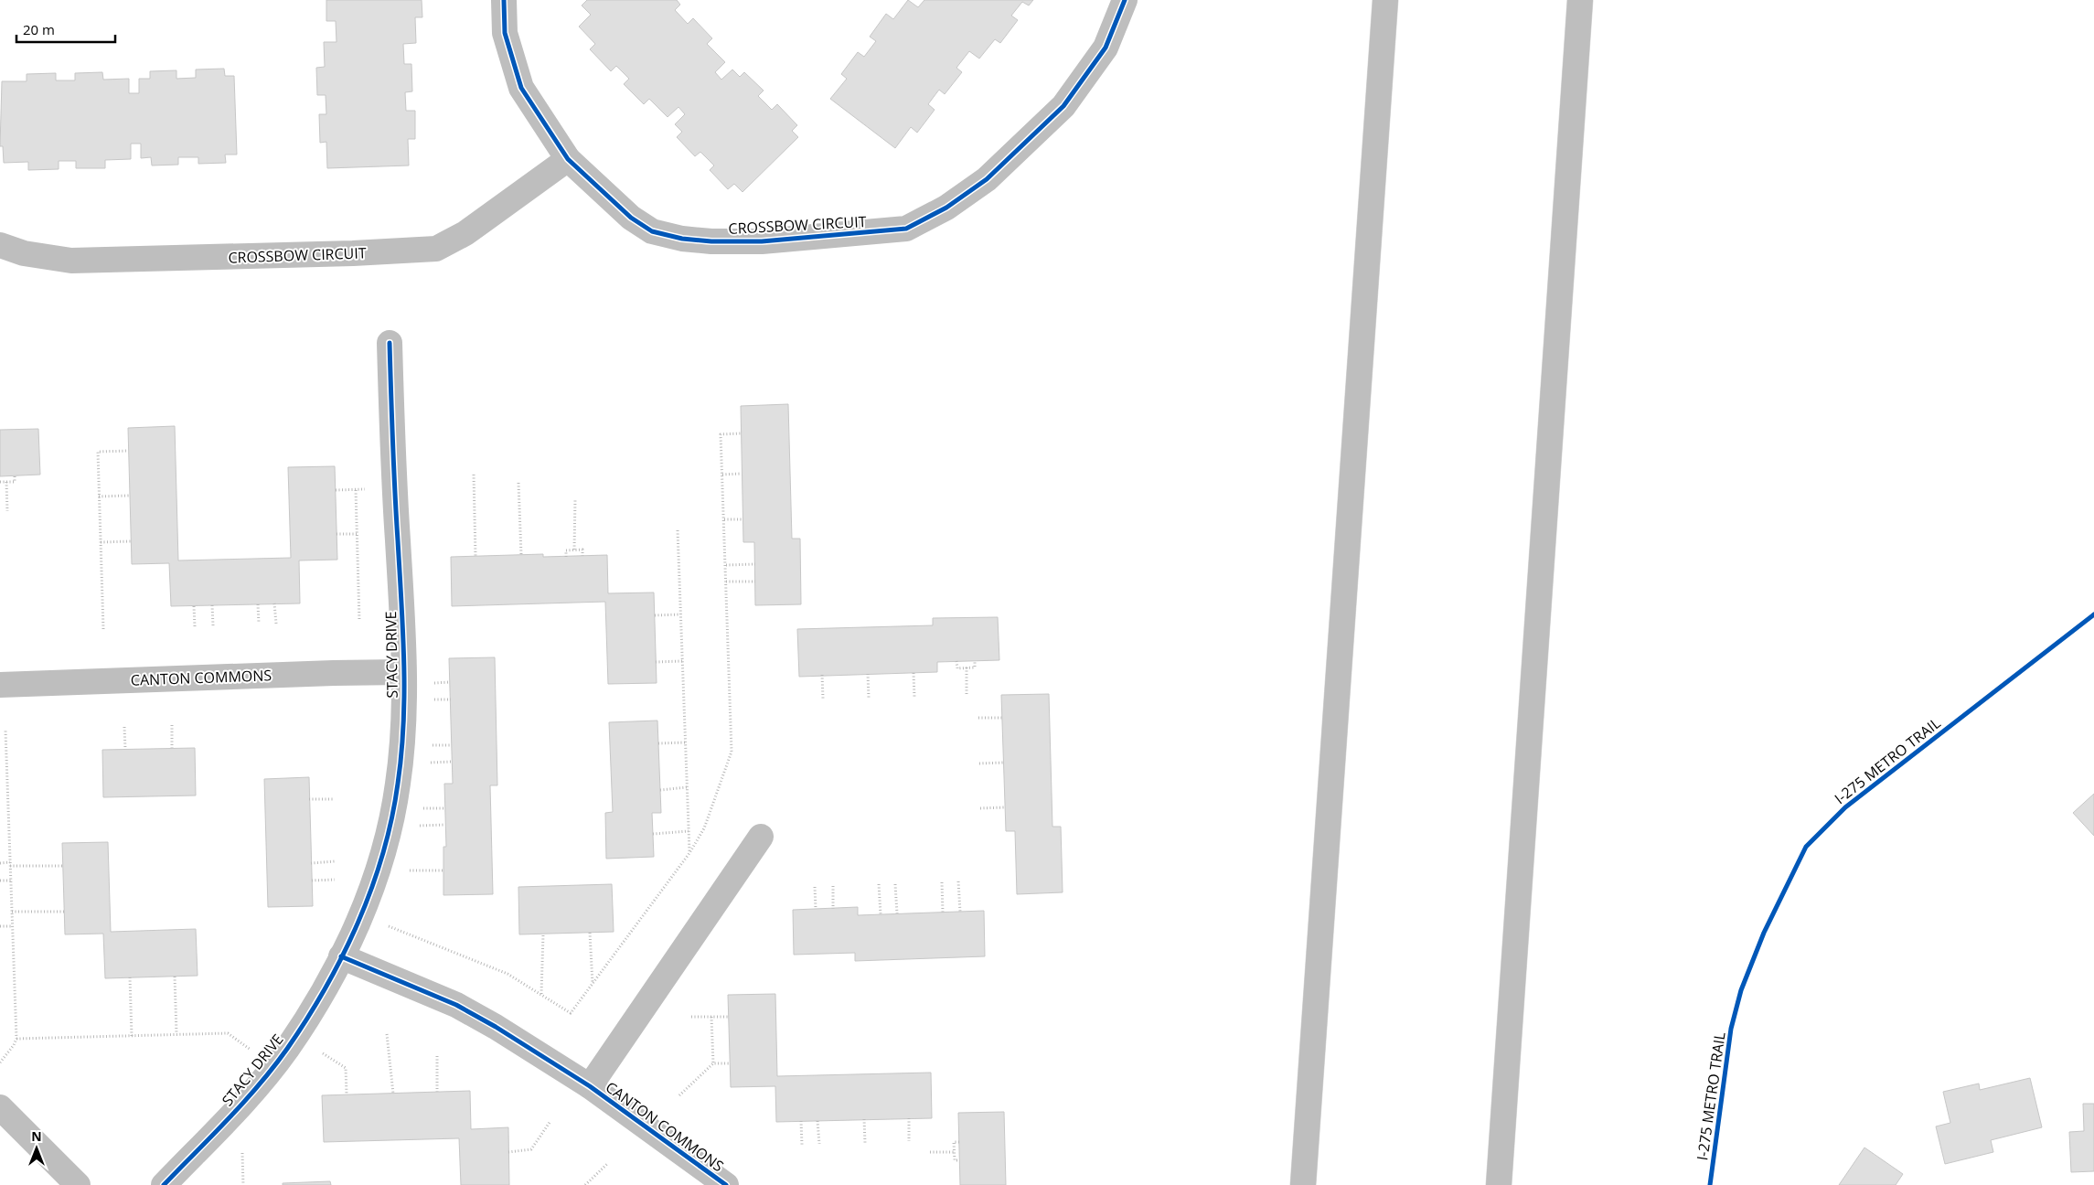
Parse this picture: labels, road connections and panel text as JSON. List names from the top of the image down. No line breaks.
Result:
{"streets":{"main road":["CROSSBOW CIRCUIT","STACY DRIVE","CANTON COMMONS"],"cycle path":["I-275 METRO TRAIL"]},"crossings":[["STACY DRIVE","CANTON COMMONS"]],"scale_bar":"20 m","north":"top"}
